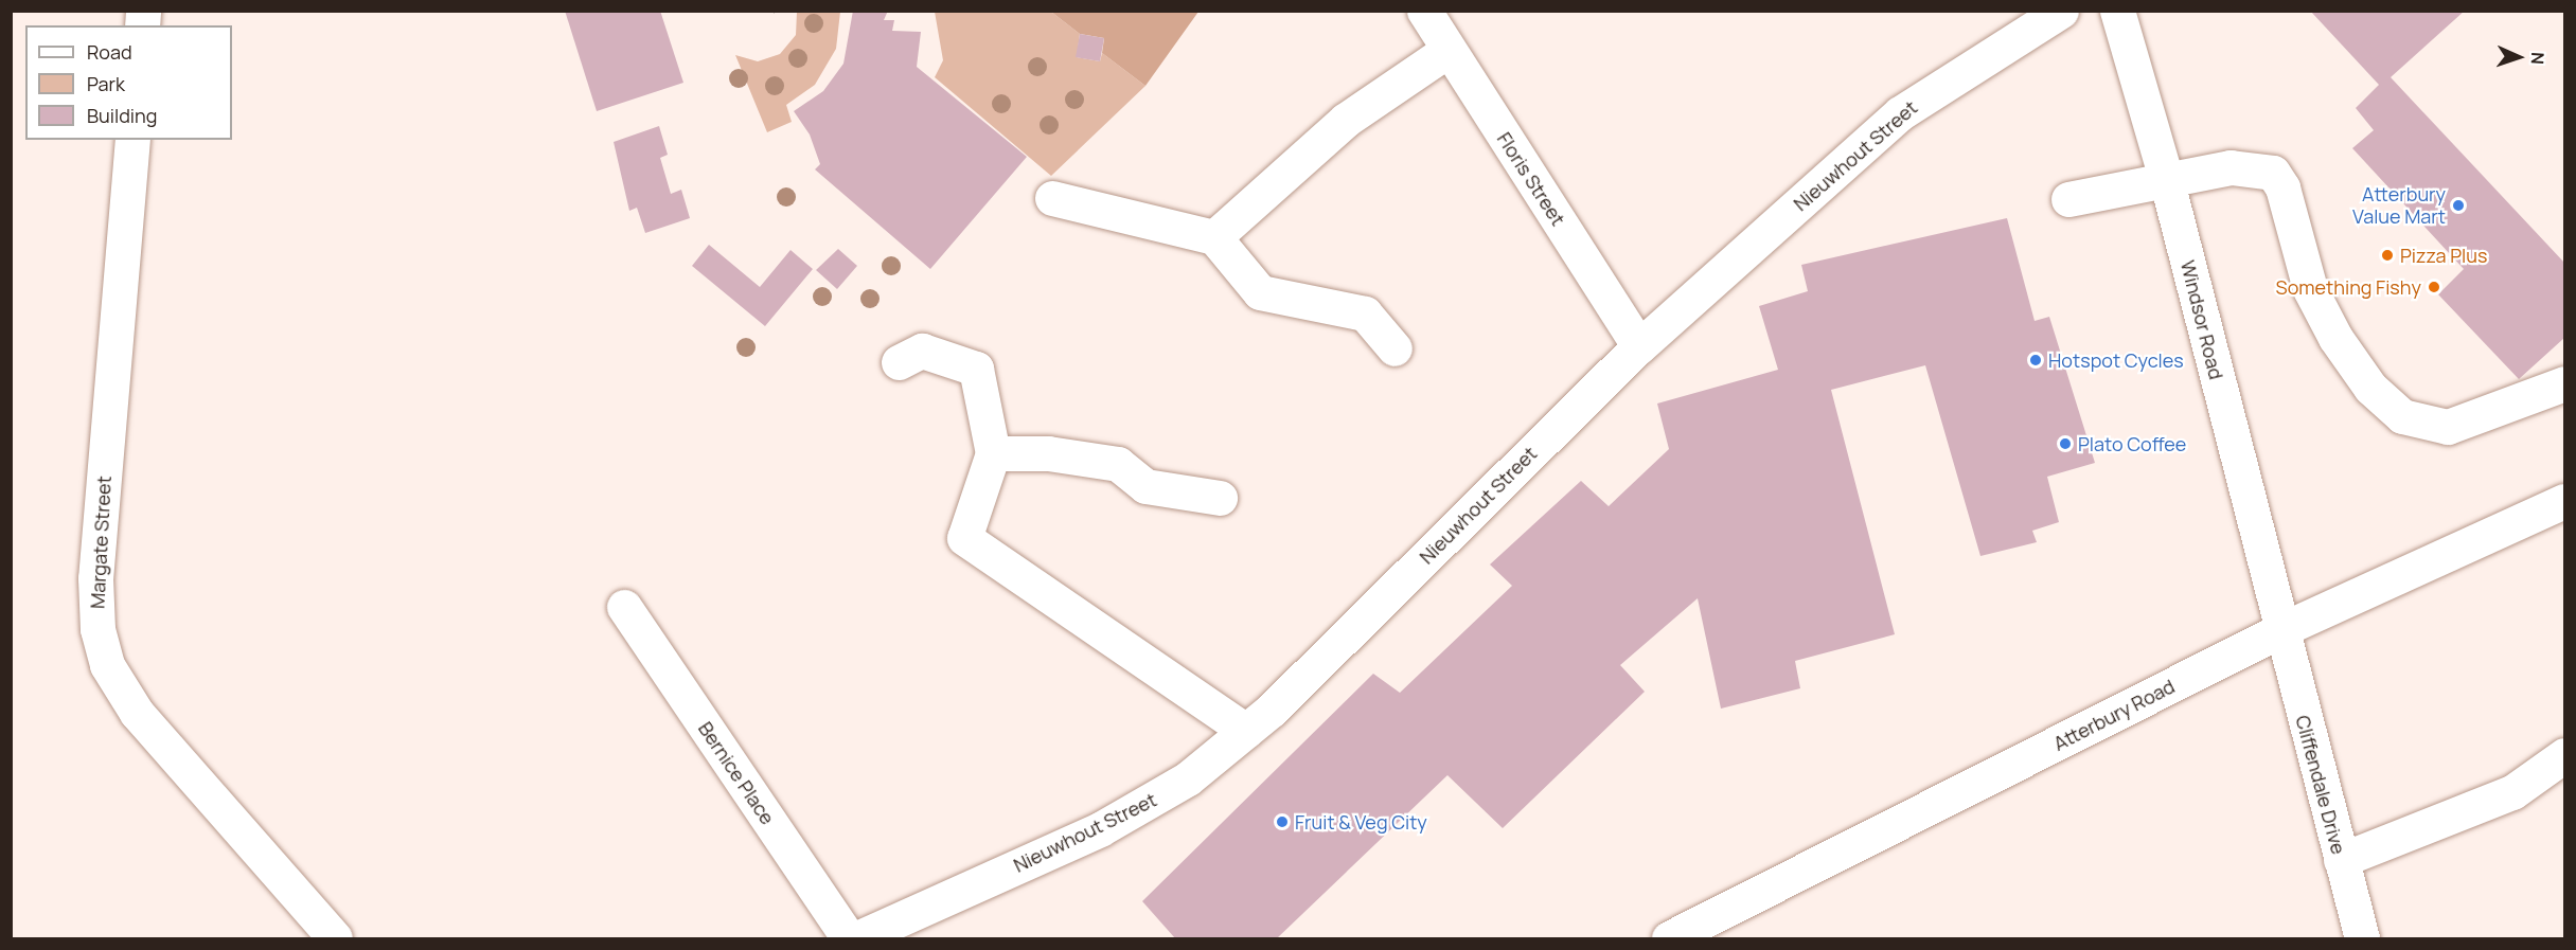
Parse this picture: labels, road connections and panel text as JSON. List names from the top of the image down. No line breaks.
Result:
{"streets":{"street":["Nieuwhout Street","Floris Street","Windsor Road","Margate Street","Atterbury Road","Bernice Place","Cliffendale Drive"]},"crossings":[["Nieuwhout Street","Floris Street"],["Windsor Road","Atterbury Road"],["Windsor Road","Cliffendale Drive"],["Atterbury Road","Cliffendale Drive"]],"places":["Atterbury Value Mart","Pizza Plus","Something Fishy","Hotspot Cycles","Plato Coffee","Fruit & Veg City"],"legend":["Road","Park","Building"],"north":"right"}
